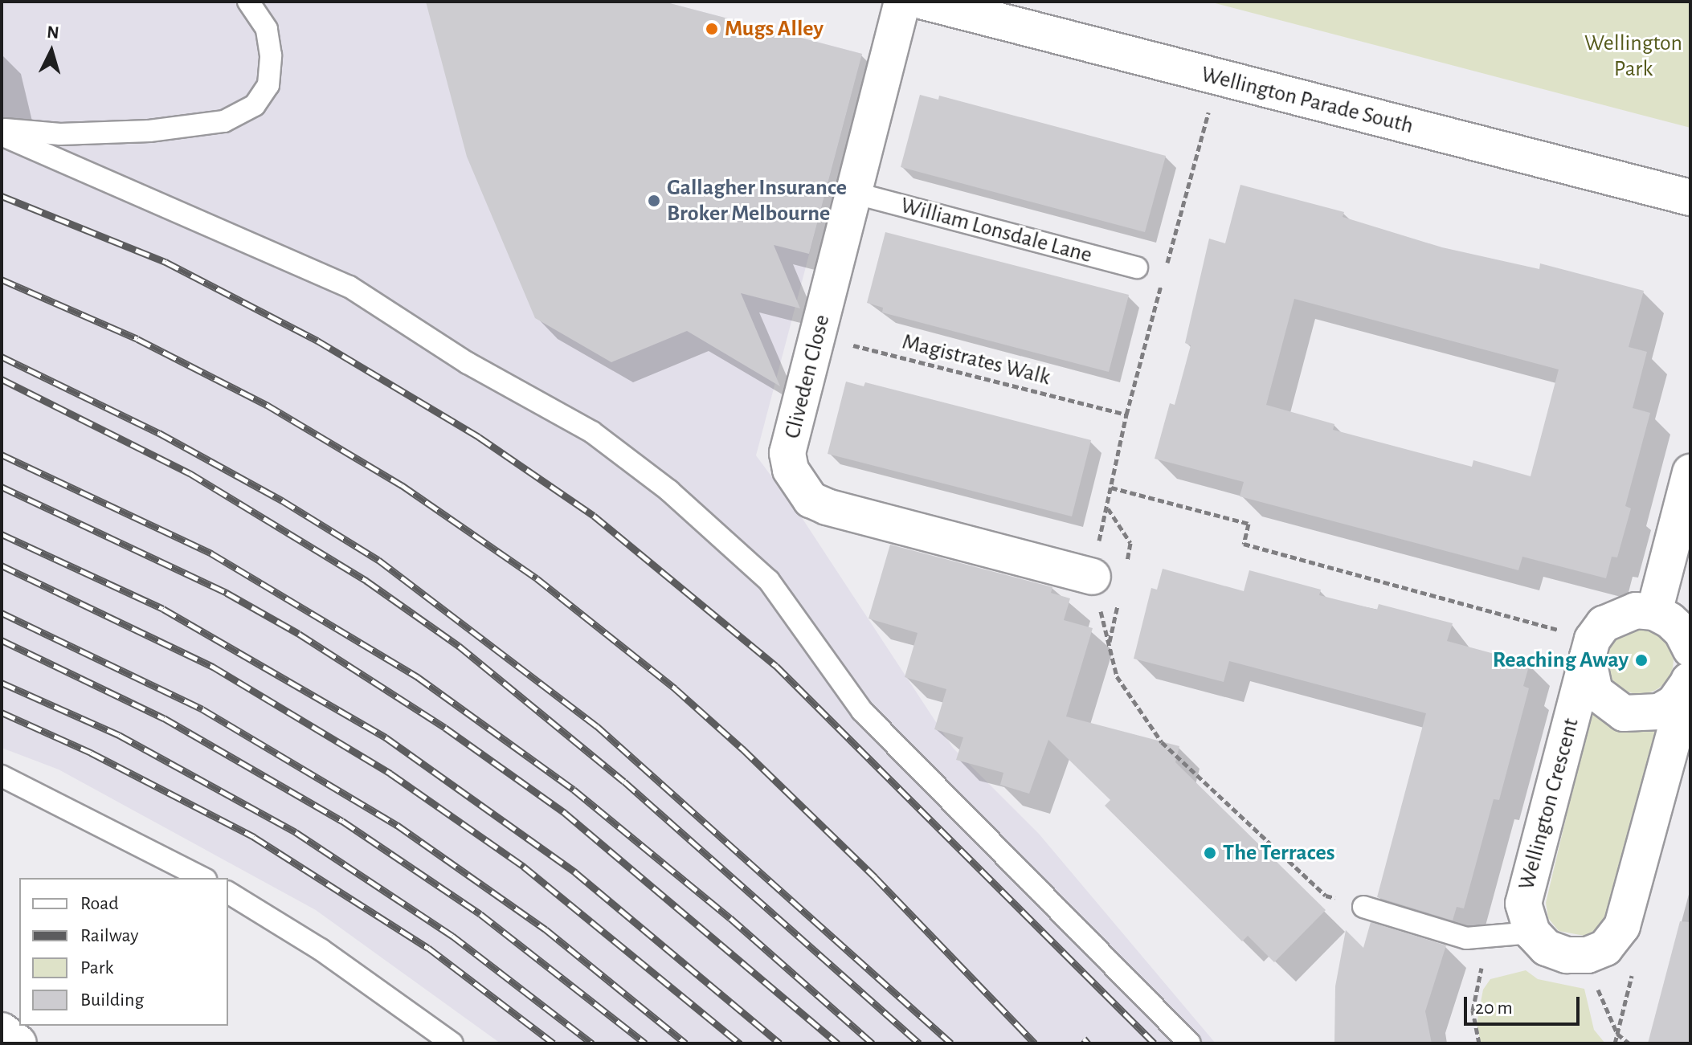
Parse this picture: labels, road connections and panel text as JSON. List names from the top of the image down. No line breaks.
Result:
{"streets":{"street":["Wellington Parade South","Cliveden Close","Wellington Crescent"],"lane":["William Lonsdale Lane"],"path":["Magistrates Walk"]},"crossings":[["William Lonsdale Lane","Cliveden Close"],["Magistrates Walk","Cliveden Close"]],"parks":["Wellington Park"],"places":["Mugs Alley","Gallagher Insurance Broker Melbourne","Reaching Away","The Terraces"],"legend":["Road","Railway","Park","Building"],"scale_bar":"20 m","north":"top"}
